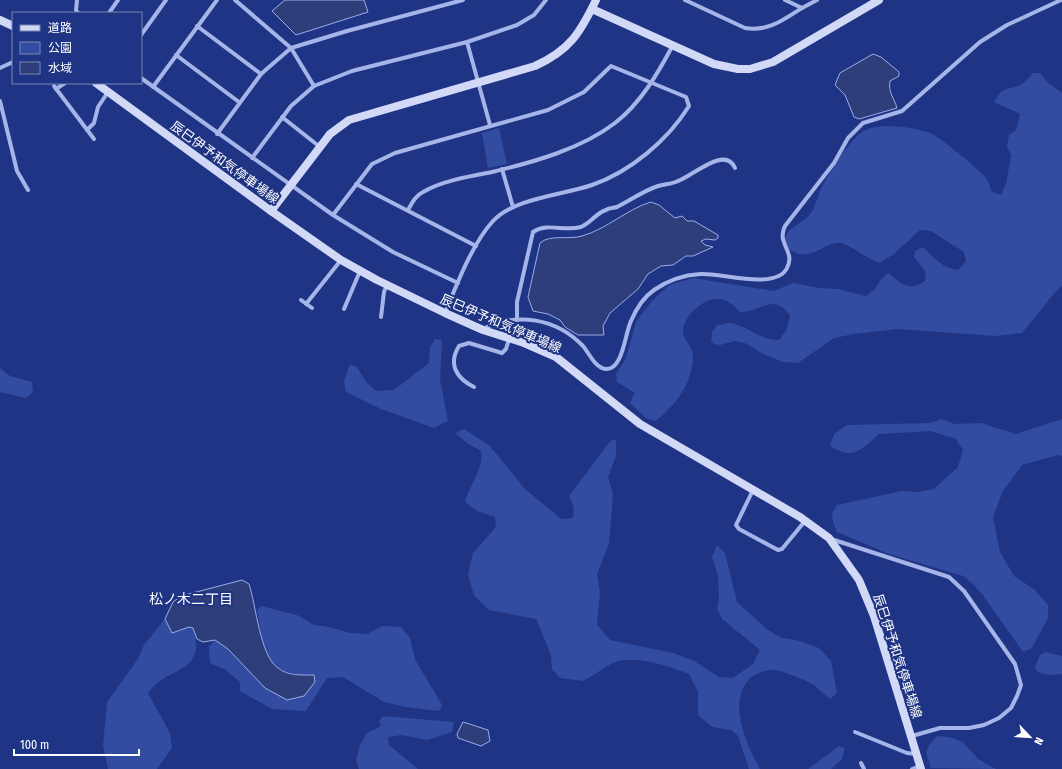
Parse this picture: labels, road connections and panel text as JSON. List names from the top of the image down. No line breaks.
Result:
{"streets":{"main road":["辰巳伊予和気停車場線"]},"districts":["松ノ木二丁目"],"legend":["道路","公園","水域"],"scale_bar":"100 m","north":"bottom right"}
